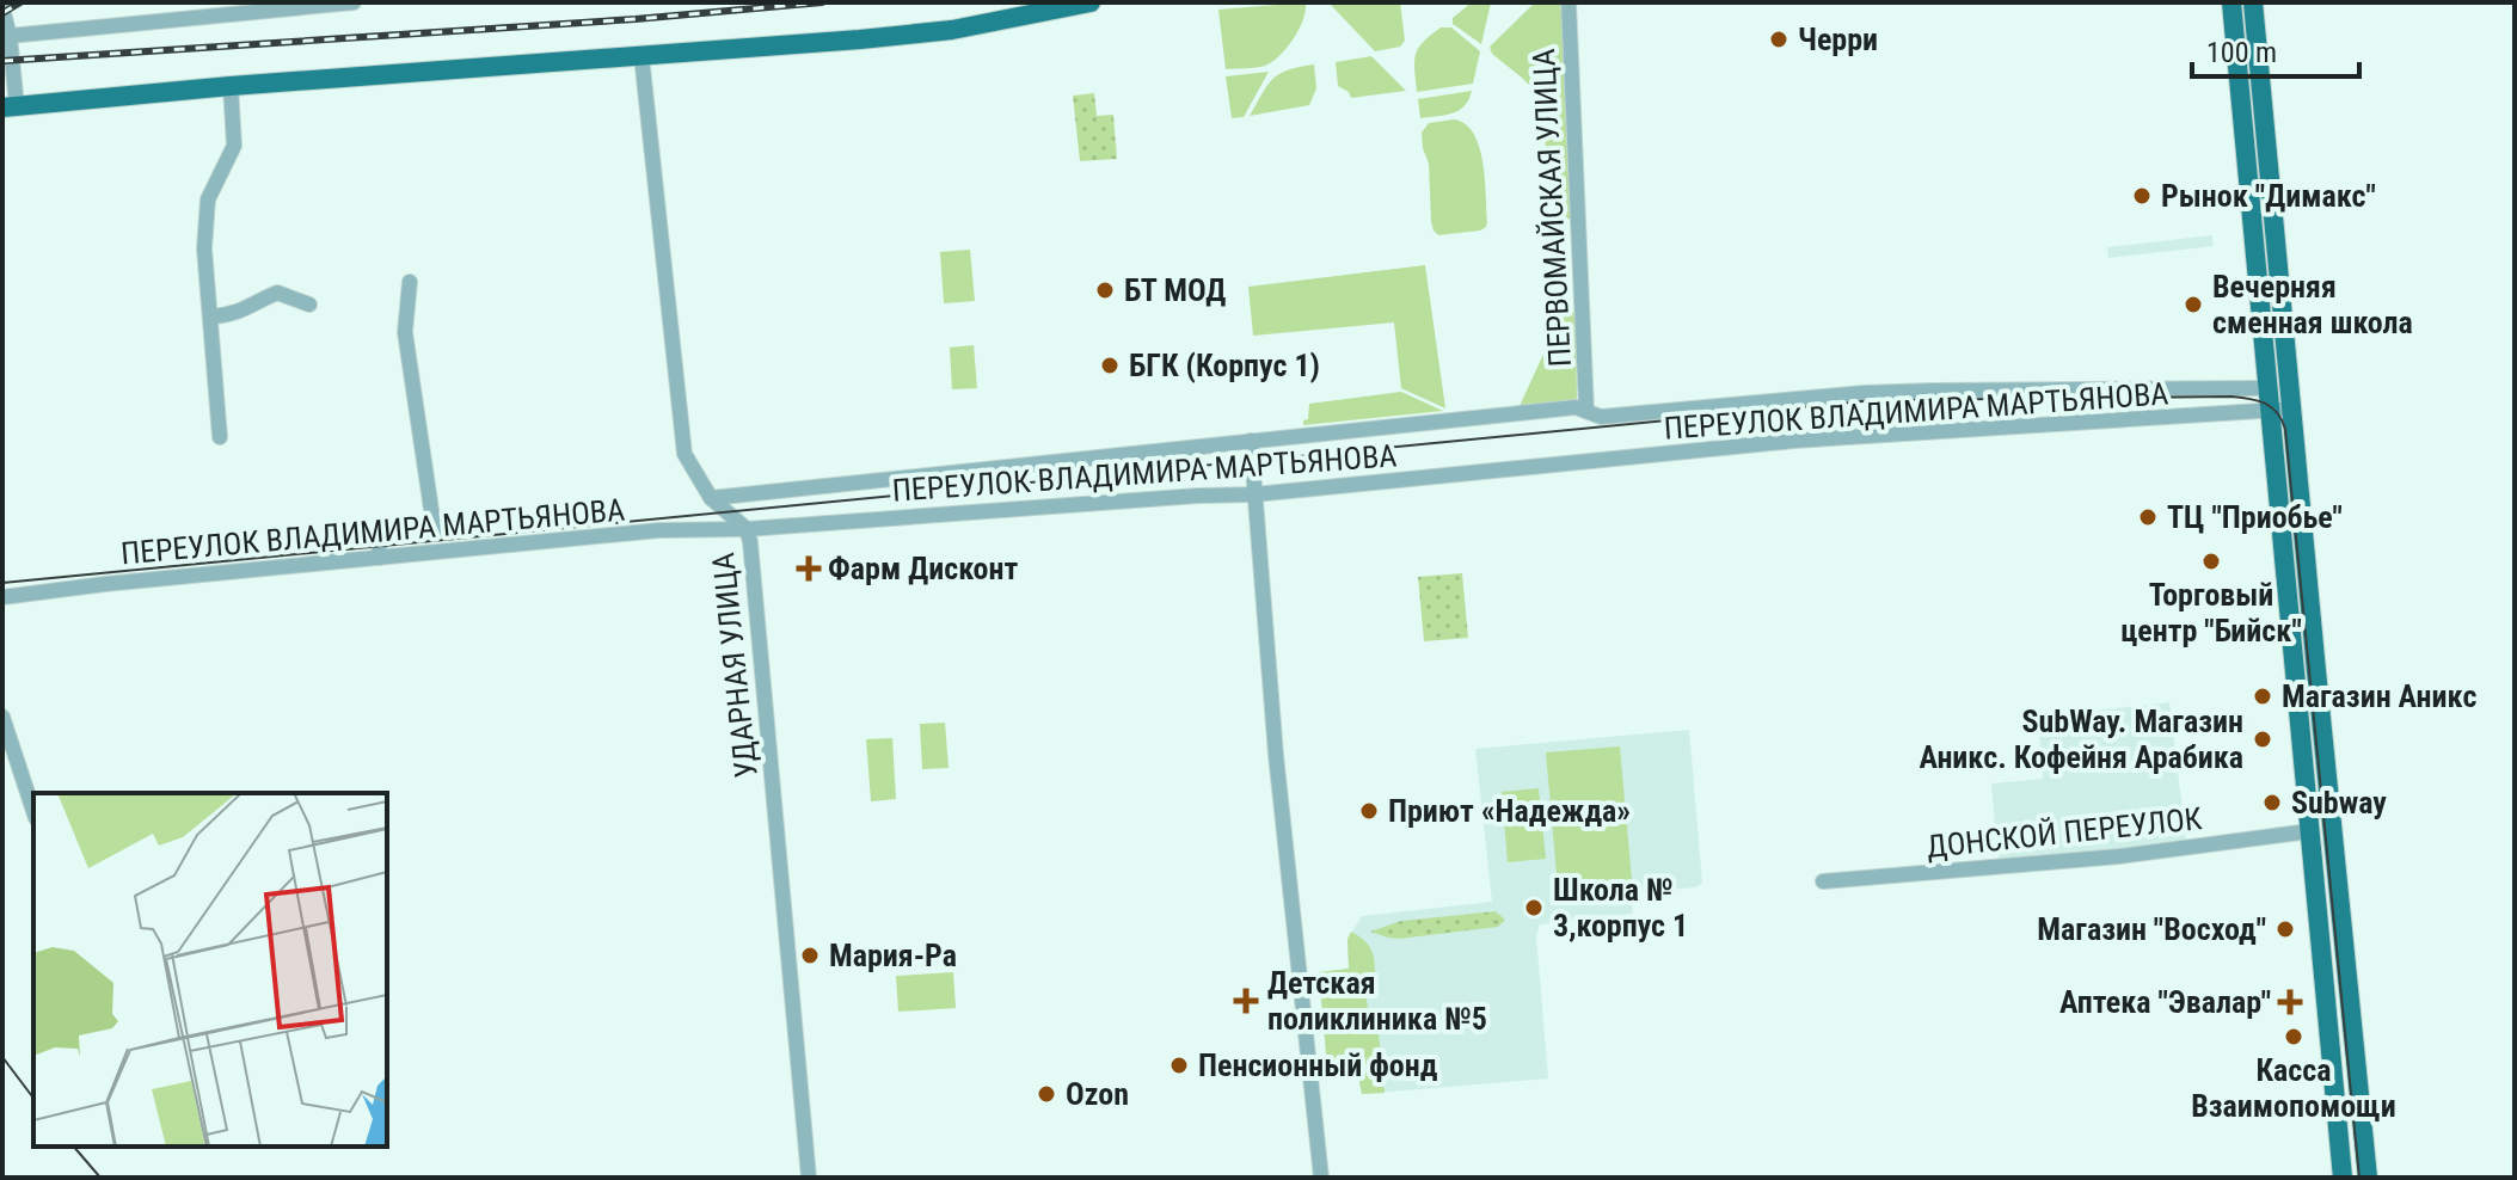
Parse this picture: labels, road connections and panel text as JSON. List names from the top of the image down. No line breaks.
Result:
{"streets":{"street":["ПЕРВОМАЙСКАЯ УЛИЦА","ПЕРЕУЛОК ВЛАДИМИРА МАРТЬЯНОВА","УДАРНАЯ УЛИЦА","ДОНСКОЙ ПЕРЕУЛОК"]},"crossings":[["ПЕРЕУЛОК ВЛАДИМИРА МАРТЬЯНОВА","УДАРНАЯ УЛИЦА"]],"places":{"other":["Черри","Рынок \"Димакс\"","БТ МОД","Вечерняя сменная школа","БГК (Корпус 1)","ТЦ \"Приобье\"","Торговый центр \"Бийск\"","Магазин Аникс","SubWay. Магазин Аникс. Кофейня Арабика","Subway","Приют «Надежда»","Школа № 3,корпус 1","Магазин \"Восход\"","Мария-Ра","Касса Взаимопомощи","Пенсионный фонд","Ozon"],"health":["Фарм Дисконт","Детская поликлиника №5","Аптека \"Эвалар\""]},"scale_bar":"100 m"}
